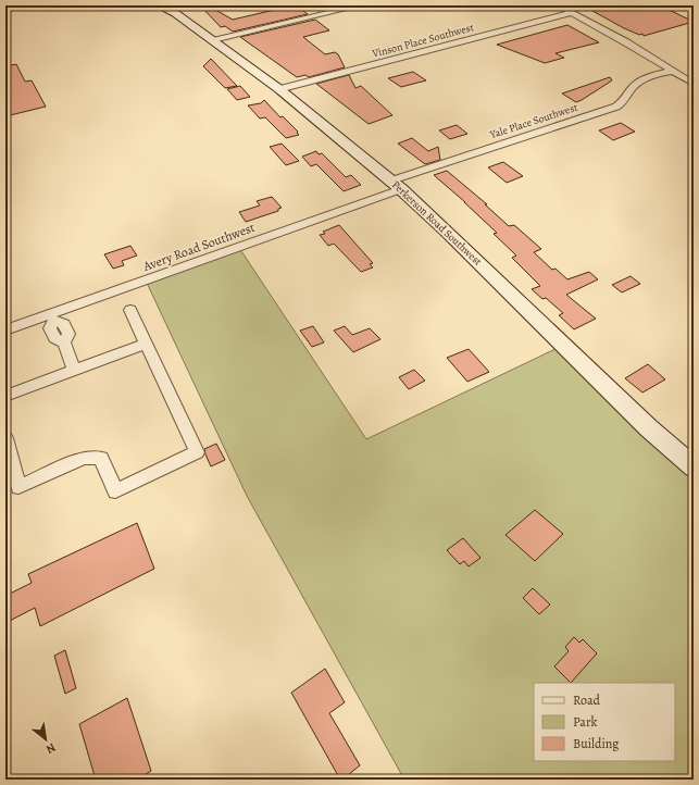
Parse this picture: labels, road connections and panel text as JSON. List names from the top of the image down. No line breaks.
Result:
{"streets":{"street":["Vinson Place Southwest","Yale Place Southwest","Perkerson Road Southwest","Avery Road Southwest"]},"crossings":[["Vinson Place Southwest","Perkerson Road Southwest"],["Yale Place Southwest","Perkerson Road Southwest"],["Yale Place Southwest","Avery Road Southwest"],["Perkerson Road Southwest","Avery Road Southwest"]],"legend":["Road","Park","Building"],"north":"bottom right"}
